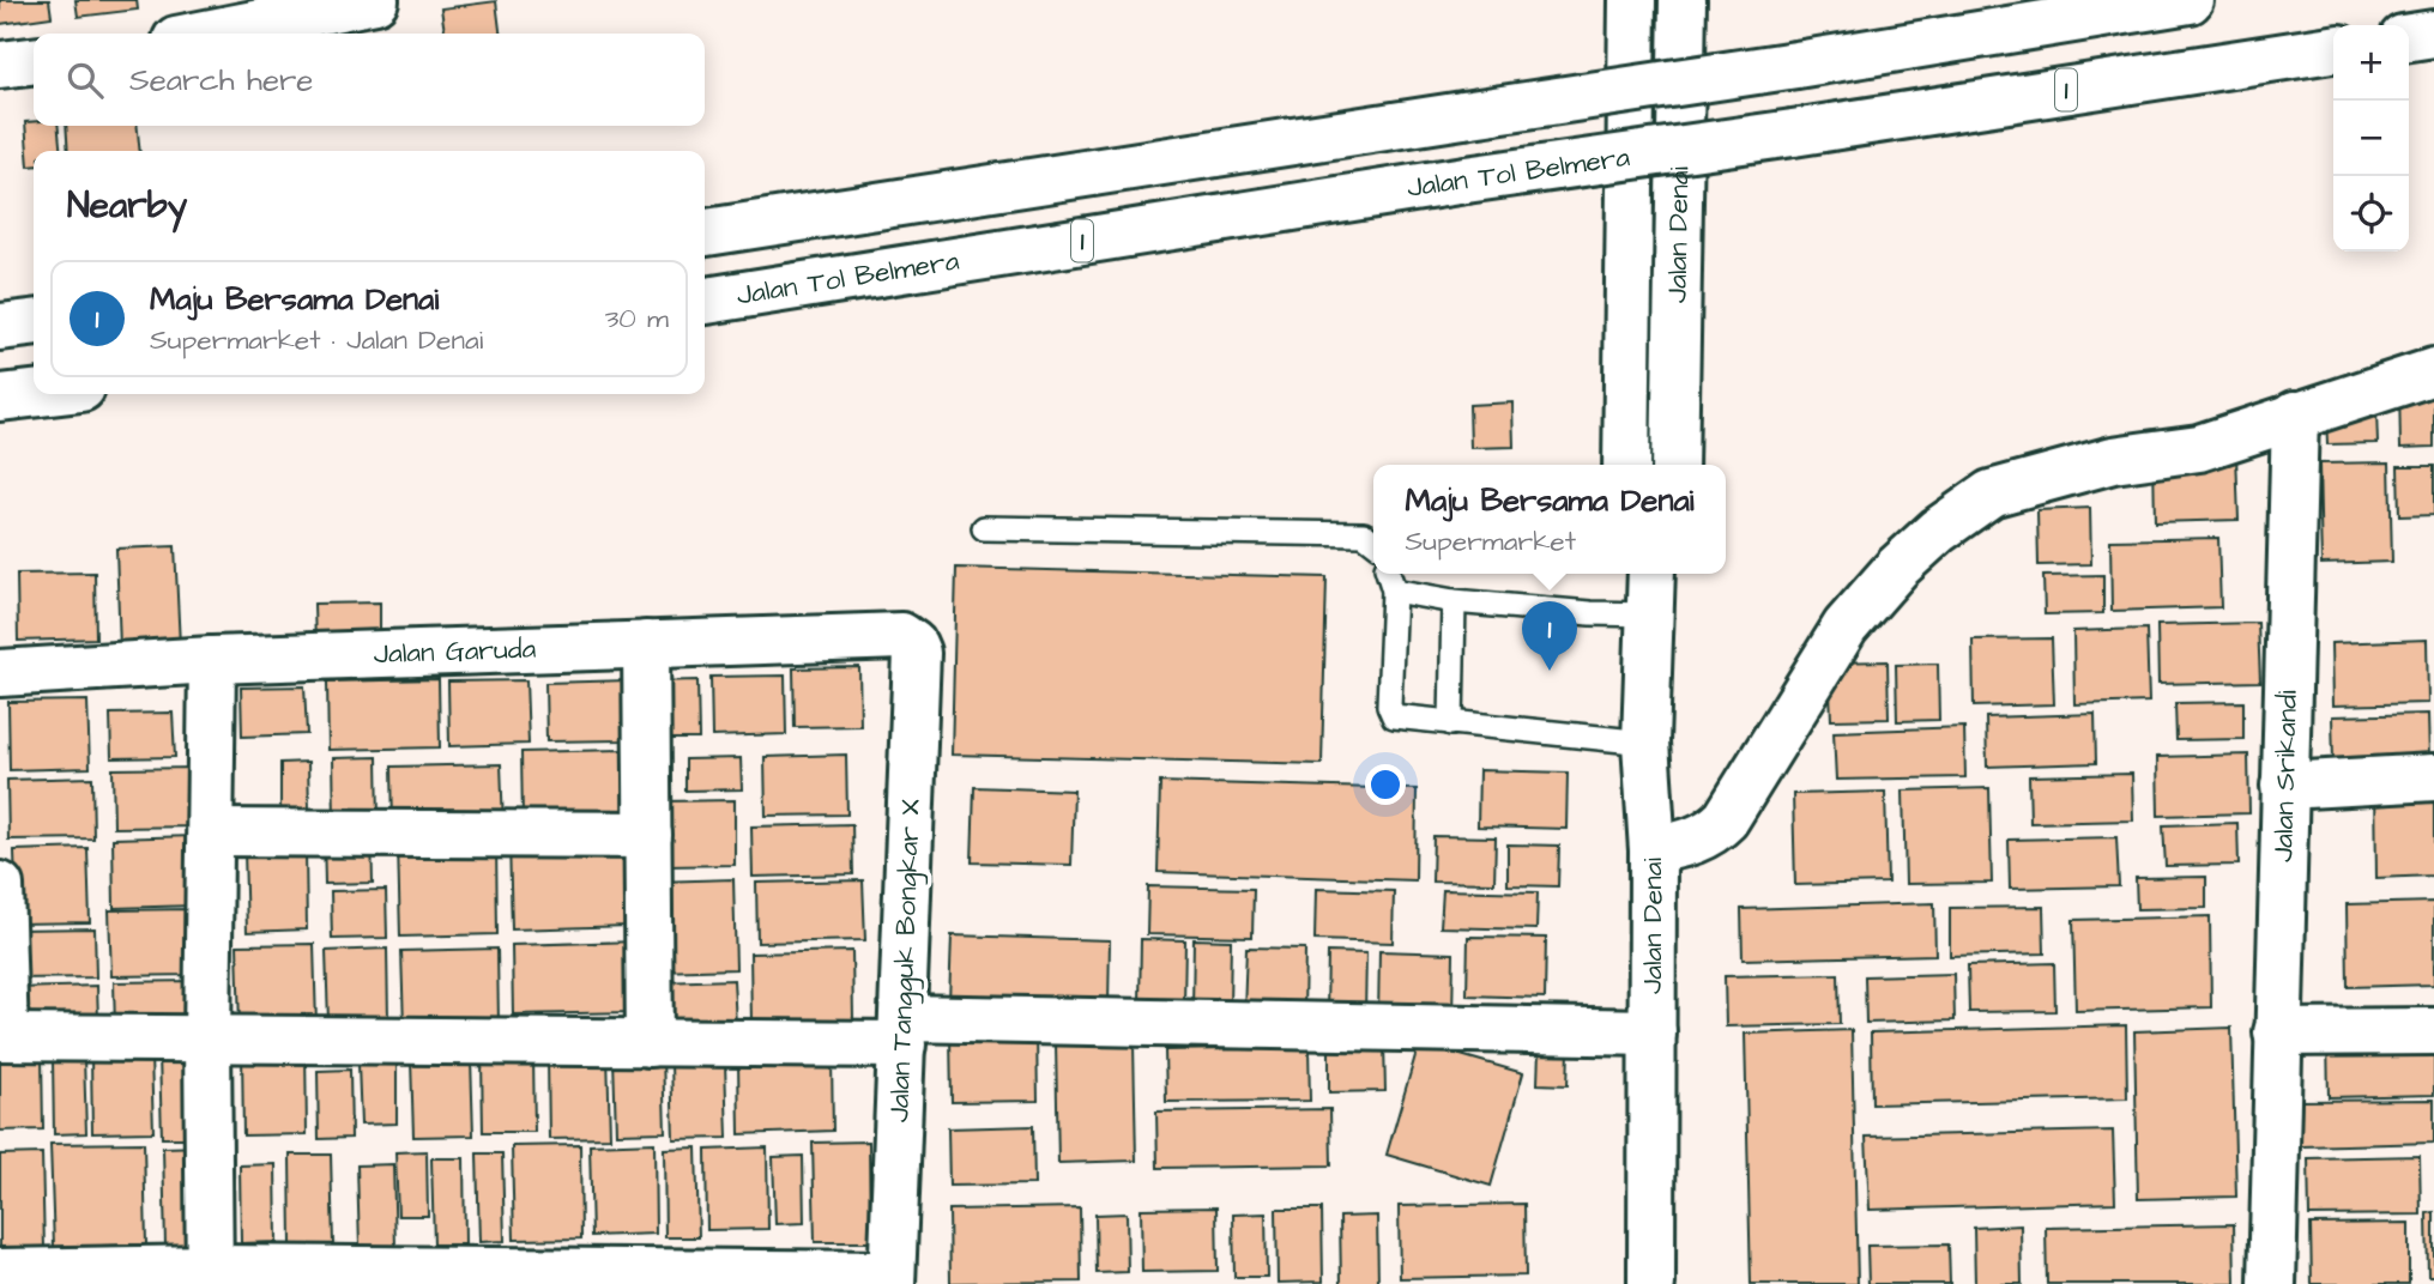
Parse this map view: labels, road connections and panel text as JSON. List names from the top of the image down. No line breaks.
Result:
{"streets":{"main road":["1","Jalan Tol Belmera","Jalan Denai","Jalan Garuda","Jalan Srikandi","Jalan Tangguk Bongkar X"]},"crossings":[["Jalan Garuda","Jalan Tangguk Bongkar X"]],"page":{"map_buttons":["+","−"],"search":"Search here","heading":"Nearby","list":[{"mark":"1","name":"Maju Bersama Denai","note":"Supermarket · Jalan Denai","value":"30 m"}],"popup":["Maju Bersama Denai","Supermarket"],"pins":"1"}}
